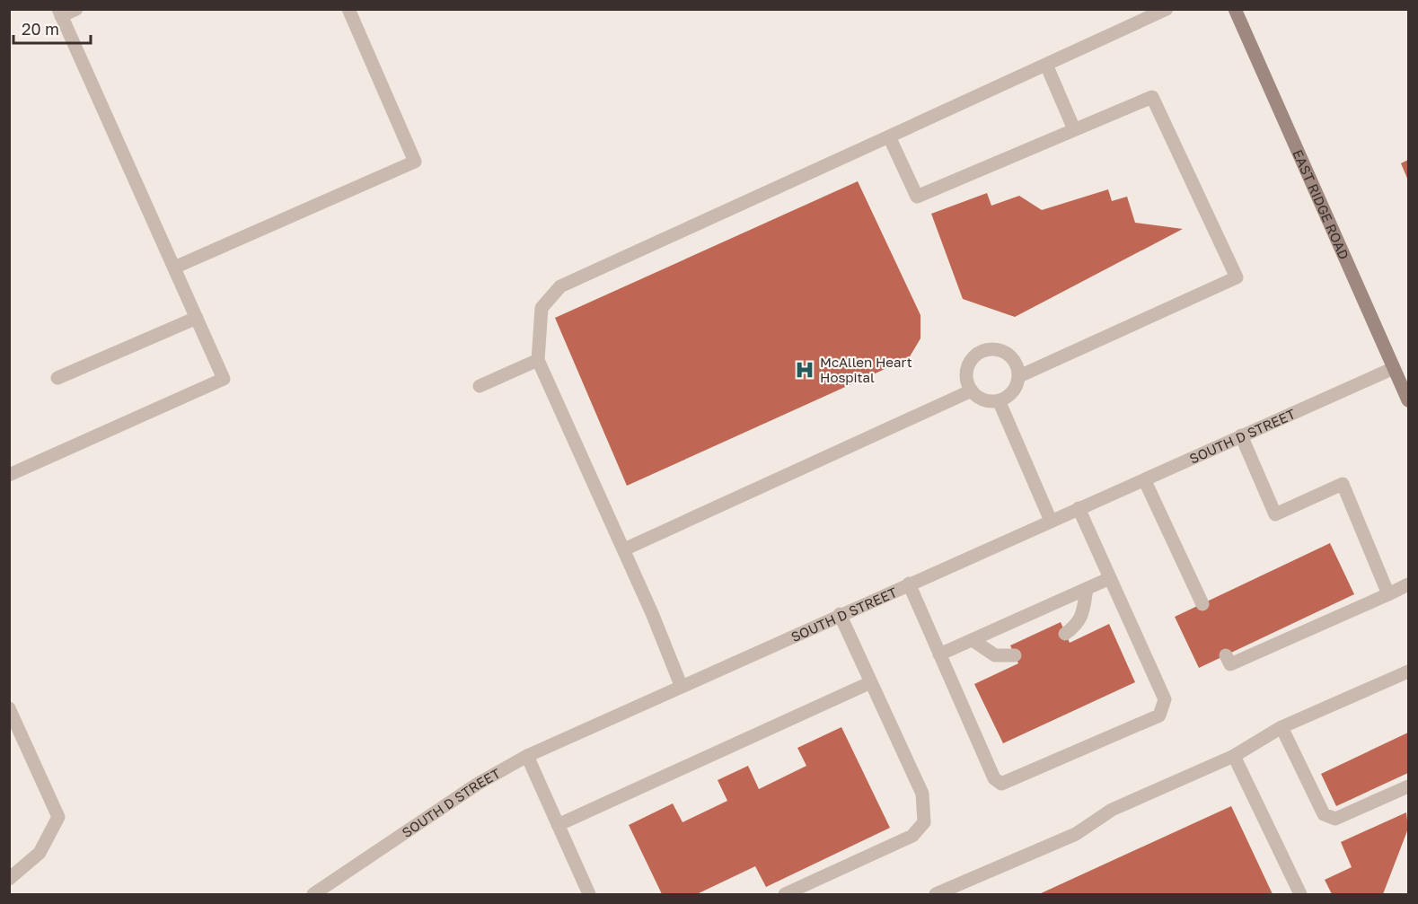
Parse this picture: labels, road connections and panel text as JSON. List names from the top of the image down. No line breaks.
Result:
{"streets":{"main road":["EAST RIDGE ROAD"],"street":["SOUTH D STREET"]},"crossings":[["EAST RIDGE ROAD","SOUTH D STREET"]],"places":{"hospital":["McAllen Heart Hospital"]},"scale_bar":"20 m"}
